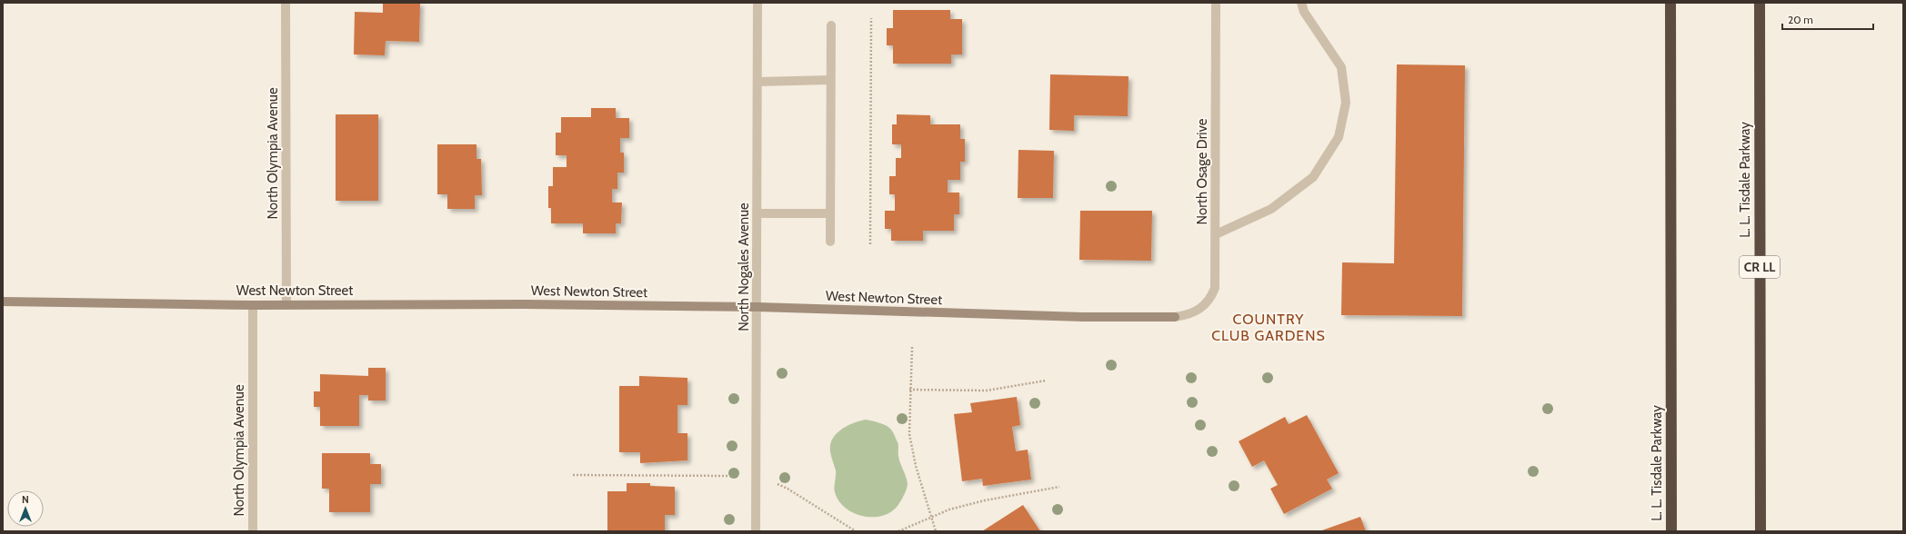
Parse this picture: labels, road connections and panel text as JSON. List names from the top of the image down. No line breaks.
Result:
{"streets":{"highway":["L. L. Tisdale Parkway","CR LL"],"street":["North Olympia Avenue","North Osage Drive","North Nogales Avenue","West Newton Street"]},"crossings":[["North Olympia Avenue","West Newton Street"],["North Osage Drive","West Newton Street"],["North Nogales Avenue","West Newton Street"]],"districts":["COUNTRY CLUB GARDENS"],"scale_bar":"20 m","north":"top"}
